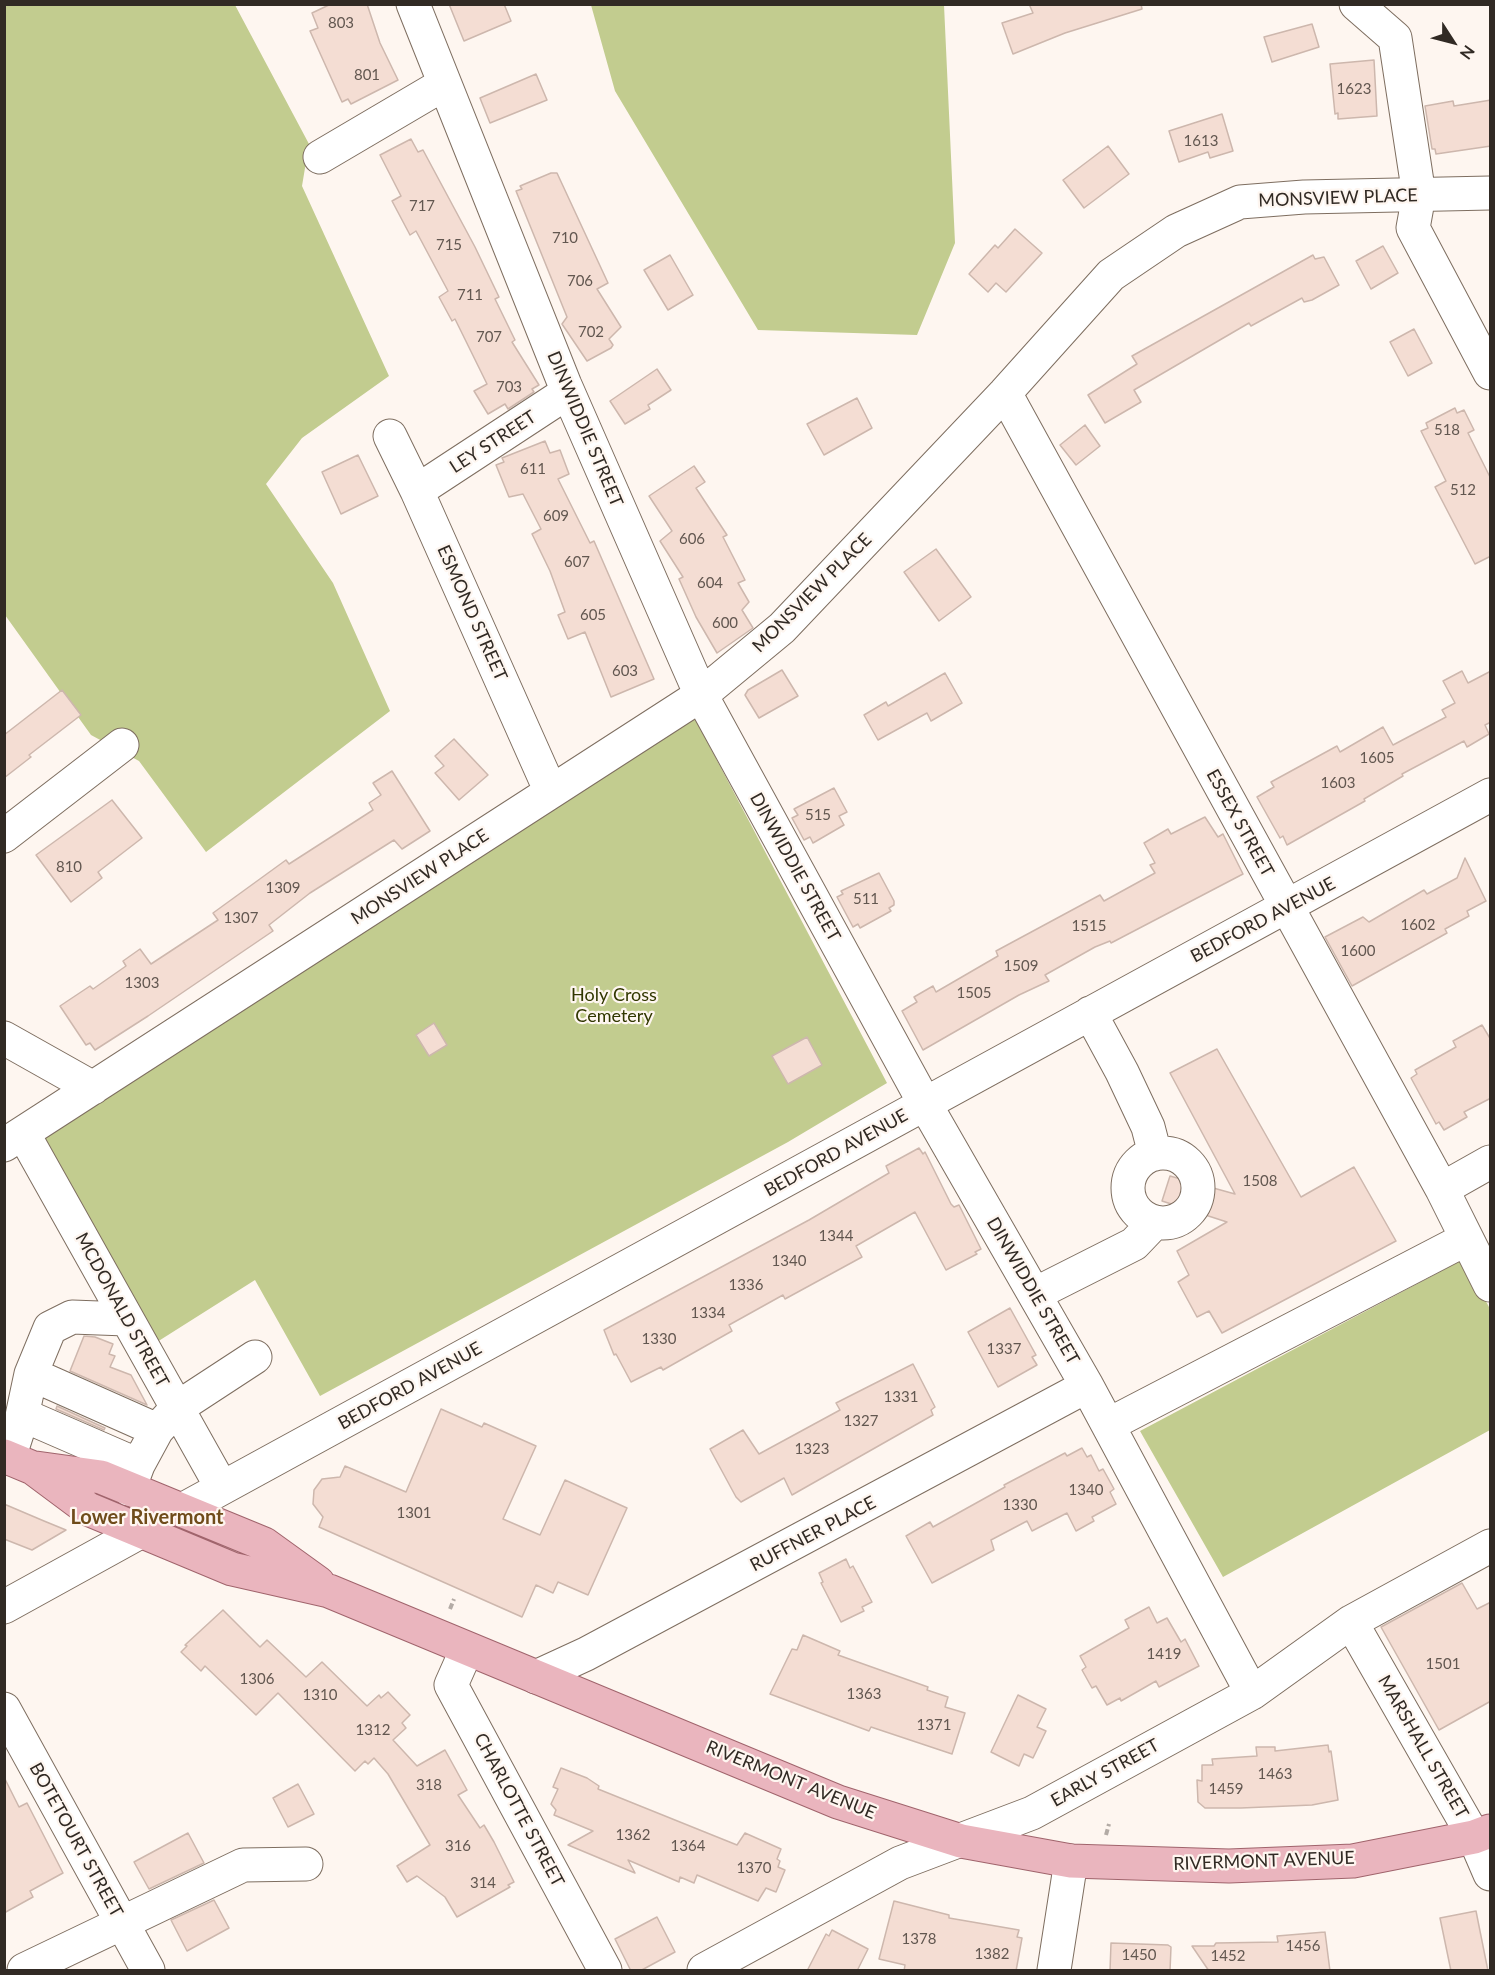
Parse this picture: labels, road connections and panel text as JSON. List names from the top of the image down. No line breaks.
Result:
{"streets":{"main road":["RIVERMONT AVENUE"],"street":["MONSVIEW PLACE","DINWIDDIE STREET","LEY STREET","ESMOND STREET","ESSEX STREET","BEDFORD AVENUE","MCDONALD STREET","RUFFNER PLACE","MARSHALL STREET","EARLY STREET","CHARLOTTE STREET","BOTETOURT STREET"]},"crossings":[["MONSVIEW PLACE","DINWIDDIE STREET"],["MONSVIEW PLACE","ESMOND STREET"],["MONSVIEW PLACE","ESSEX STREET"],["MONSVIEW PLACE","MCDONALD STREET"],["DINWIDDIE STREET","LEY STREET"],["DINWIDDIE STREET","BEDFORD AVENUE"],["DINWIDDIE STREET","RUFFNER PLACE"],["DINWIDDIE STREET","EARLY STREET"],["LEY STREET","ESMOND STREET"],["ESSEX STREET","BEDFORD AVENUE"],["BEDFORD AVENUE","MCDONALD STREET"],["BEDFORD AVENUE","RIVERMONT AVENUE"],["RUFFNER PLACE","RIVERMONT AVENUE"],["MARSHALL STREET","EARLY STREET"],["MARSHALL STREET","RIVERMONT AVENUE"],["EARLY STREET","RIVERMONT AVENUE"],["RIVERMONT AVENUE","CHARLOTTE STREET"]],"districts":["Lower Rivermont"],"parks":["Holy Cross Cemetery"],"house_numbers":["803","801","1623","1613","717","710","715","706","711","702","707","703","518","611","512","609","606","607","604","605","600","603","1605","1603","515","810","1309","511","1307","1602","1515","1600","1509","1303","1505","1508","1344","1340","1336","1334","1330","1337","1331","1327","1323","1340","1330","1301","1419","1501","1306","1363","1310","1371","1312","1463","318","1459","1362","316","1364","1370","314","1378","1456","1382","1450","1452"],"north":"bottom right"}
